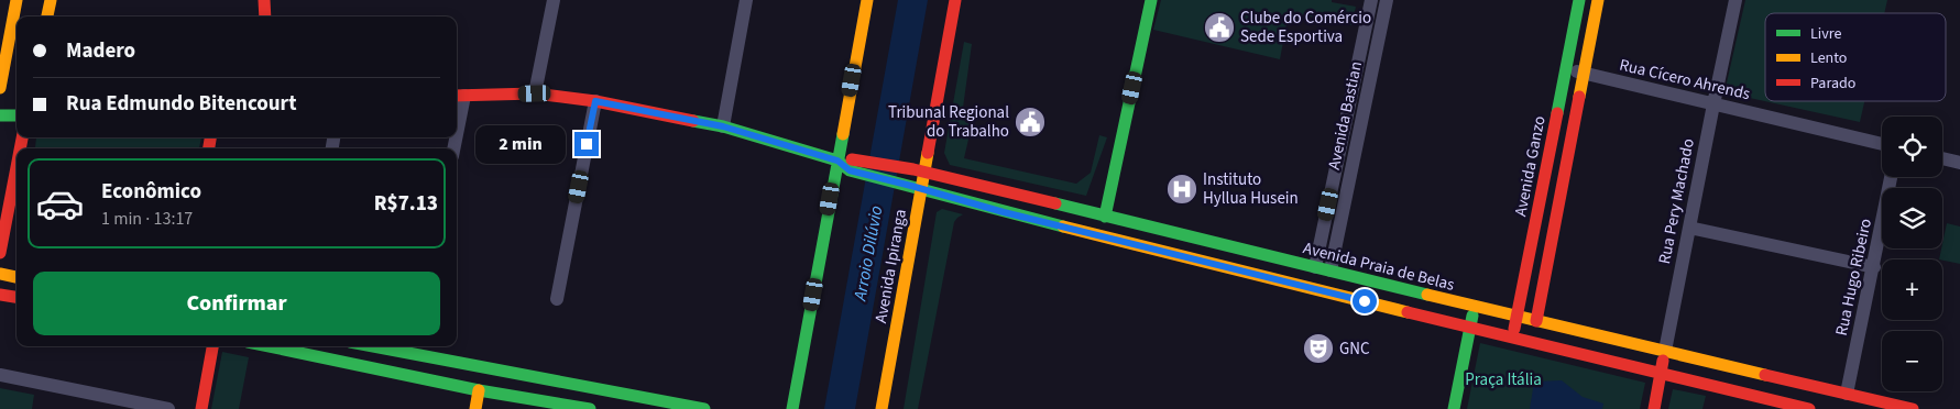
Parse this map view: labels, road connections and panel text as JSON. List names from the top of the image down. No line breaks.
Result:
{"streets":{"main road":["Avenida Ganzo","Rua Pery Machado","Avenida Ipiranga","Avenida Praia de Belas"],"street":["Rua Cícero Ahrends","Avenida Bastian","Rua Hugo Ribeiro"]},"crossings":[["Rua Cícero Ahrends","Avenida Ganzo"],["Rua Cícero Ahrends","Rua Pery Machado"],["Avenida Bastian","Avenida Praia de Belas"],["Avenida Ganzo","Avenida Praia de Belas"],["Rua Pery Machado","Avenida Praia de Belas"],["Avenida Ipiranga","Avenida Praia de Belas"],["Avenida Praia de Belas","Rua Hugo Ribeiro"]],"water":["Arroio Dilúvio"],"parks":["Praça Itália"],"places":{"public building":["Clube do Comércio Sede Esportiva","Tribunal Regional do Trabalho"],"hospital":["Instituto Hyllua Husein"],"theatre":["GNC"]},"legend":["Livre","Lento","Parado"],"page":{"banner":["Madero","Rua Edmundo Bitencourt"],"map_buttons":["+","−"],"bubble":"2 min","list":[{"name":"Econômico","note":"1 min · 13:17","value":"R$7.13"}],"buttons":"Confirmar"}}
